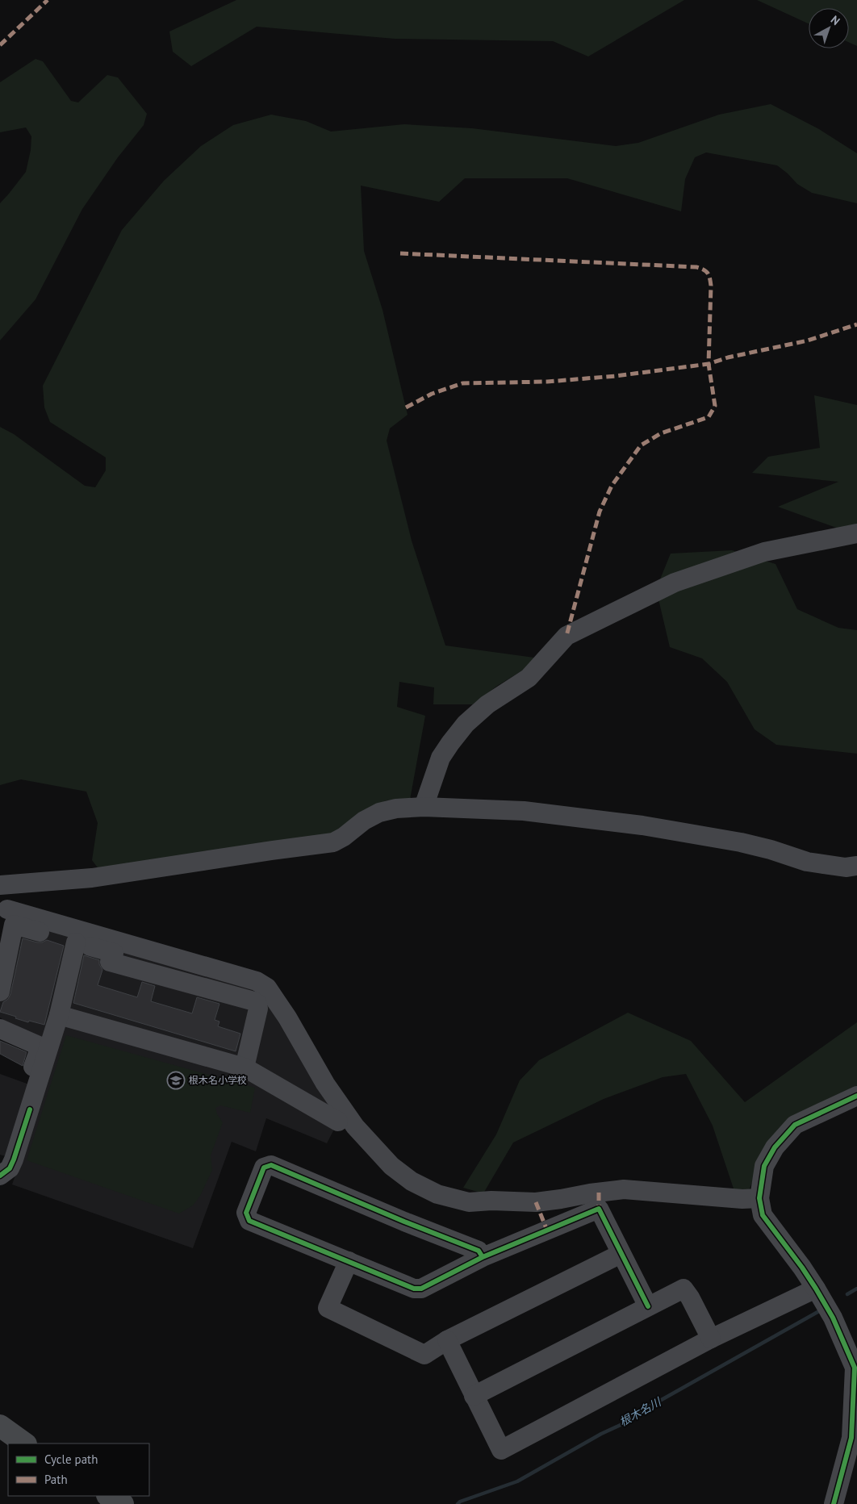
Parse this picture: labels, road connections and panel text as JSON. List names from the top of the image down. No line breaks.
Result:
{"water":["根木名川"],"places":{"school or university":["根木名小学校"]},"legend":["Cycle path","Path"],"north":"top right"}
